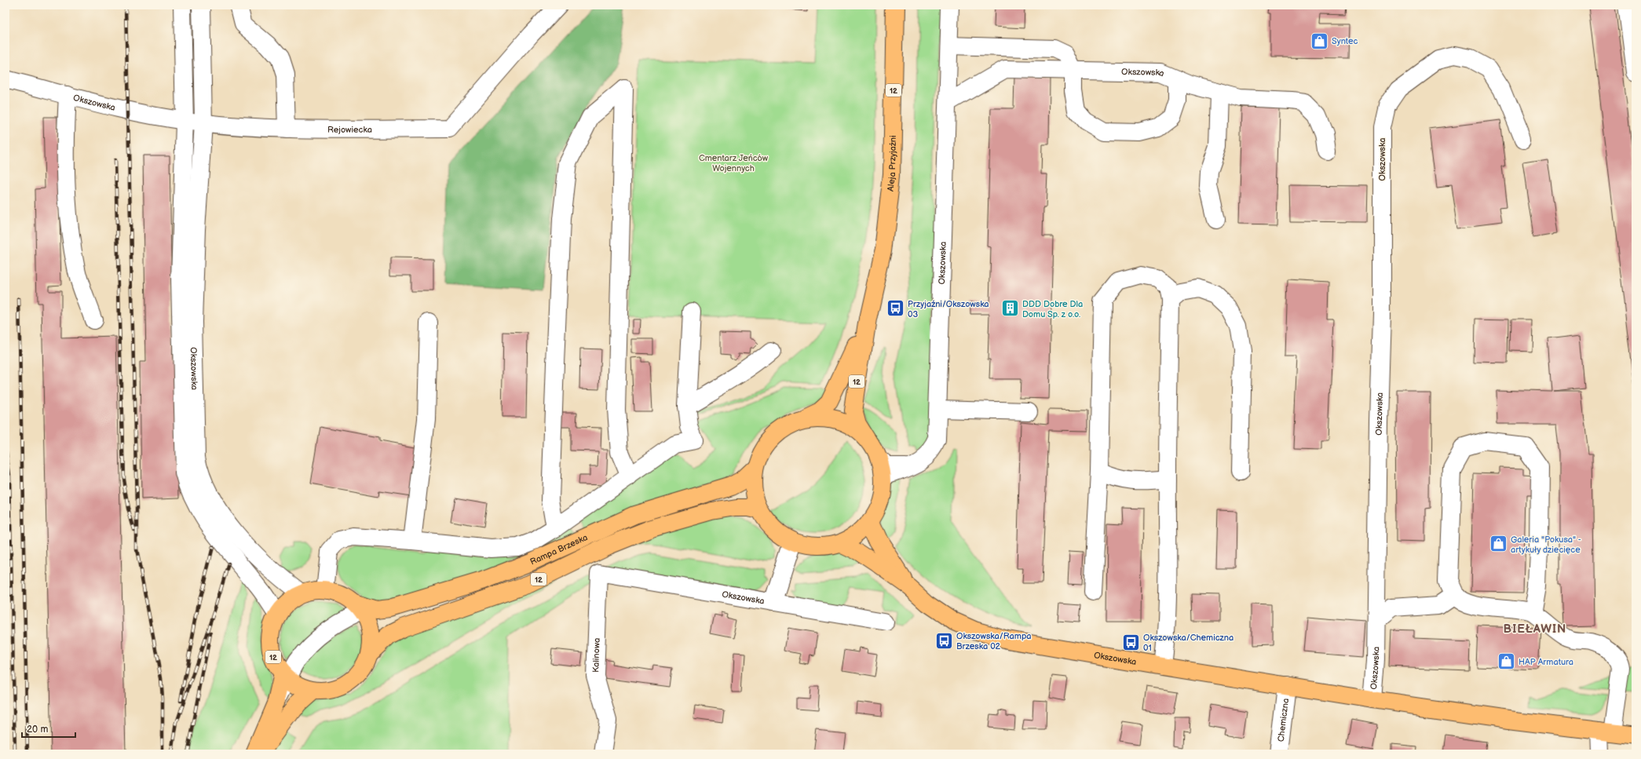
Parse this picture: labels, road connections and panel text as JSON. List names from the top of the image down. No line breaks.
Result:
{"streets":{"main road":["Okszowska","12","Aleja Przyjaźni","Rampa Brzeska"],"street":["Rejowiecka","Kalinowa","Chemiczna"]},"crossings":[["Okszowska","12"],["Okszowska","Rejowiecka"],["Okszowska","Kalinowa"],["Okszowska","Chemiczna"],["12","Aleja Przyjaźni"],["12","Rampa Brzeska"]],"districts":["BIEŁAWIN"],"parks":["Cmentarz Jeńców Wojennych"],"places":{"shop":["Syntec","Galeria \"Pokusa\" - artykuły dziecięce","HAP Armatura"],"bus stop":["Przyjaźni/Okszowska 03","Okszowska/Rampa Brzeska 02","Okszowska/Chemiczna 01"],"building":["DDD Dobre Dla Domu Sp. z o.o."]},"scale_bar":"20 m"}
